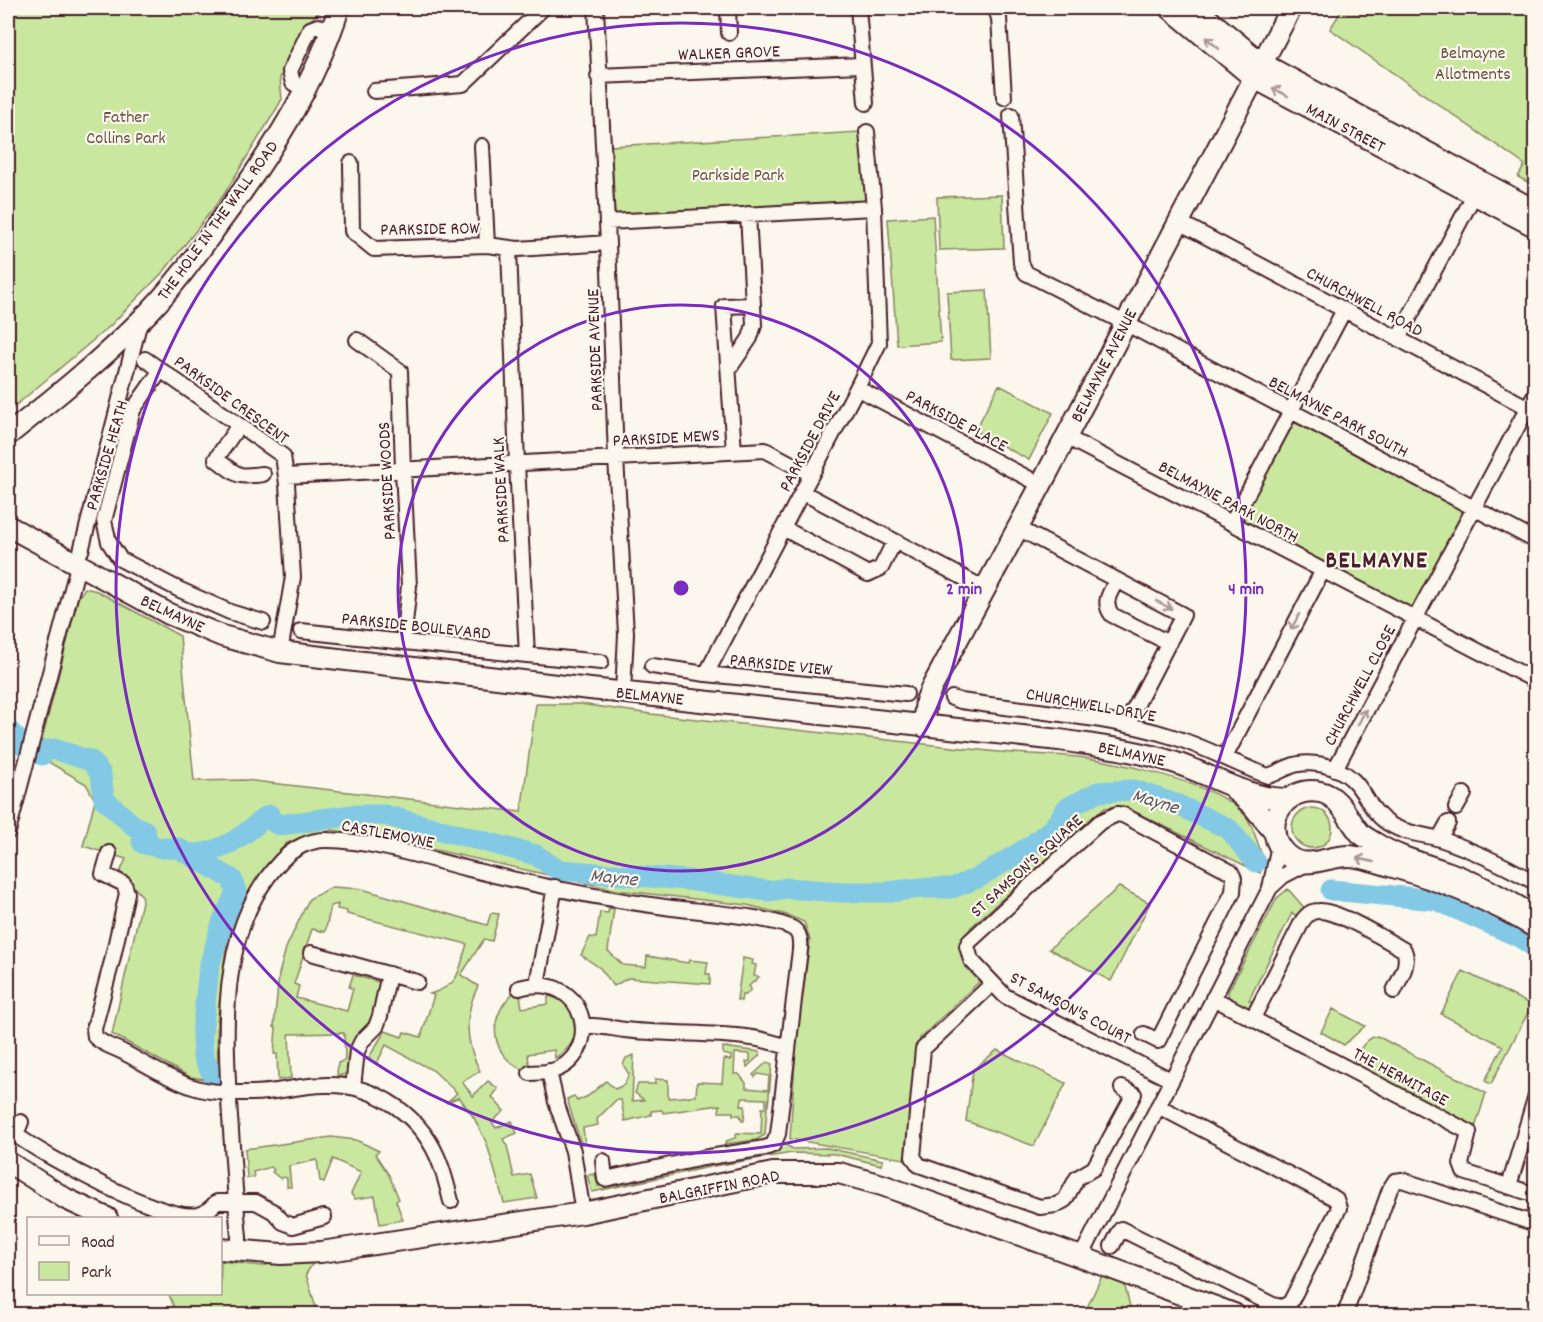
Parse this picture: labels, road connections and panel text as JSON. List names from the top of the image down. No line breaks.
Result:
{"streets":{"street":["WALKER GROVE","MAIN STREET","THE HOLE IN THE WALL ROAD","PARKSIDE ROW","CHURCHWELL ROAD","PARKSIDE AVENUE","BELMAYNE AVENUE","PARKSIDE CRESCENT","BELMAYNE PARK SOUTH","PARKSIDE PLACE","PARKSIDE MEWS","PARKSIDE DRIVE","PARKSIDE HEATH","PARKSIDE WOODS","PARKSIDE WALK","BELMAYNE PARK NORTH","BELMAYNE","PARKSIDE BOULEVARD","PARKSIDE VIEW","CHURCHWELL CLOSE","CHURCHWELL DRIVE","CASTLEMOYNE","ST SAMSON'S SQUARE","ST SAMSON'S COURT","THE HERMITAGE","BALGRIFFIN ROAD"]},"crossings":[["WALKER GROVE","PARKSIDE AVENUE"],["MAIN STREET","BELMAYNE AVENUE"],["PARKSIDE ROW","PARKSIDE AVENUE"],["PARKSIDE ROW","PARKSIDE WALK"],["CHURCHWELL ROAD","BELMAYNE AVENUE"],["CHURCHWELL ROAD","CHURCHWELL CLOSE"],["PARKSIDE AVENUE","PARKSIDE MEWS"],["PARKSIDE AVENUE","BELMAYNE"],["BELMAYNE AVENUE","BELMAYNE PARK SOUTH"],["BELMAYNE AVENUE","PARKSIDE PLACE"],["BELMAYNE AVENUE","BELMAYNE PARK NORTH"],["BELMAYNE AVENUE","BELMAYNE"],["PARKSIDE CRESCENT","PARKSIDE HEATH"],["PARKSIDE CRESCENT","BELMAYNE"],["BELMAYNE PARK SOUTH","CHURCHWELL CLOSE"],["PARKSIDE PLACE","PARKSIDE DRIVE"],["PARKSIDE MEWS","PARKSIDE DRIVE"],["PARKSIDE MEWS","PARKSIDE WALK"],["PARKSIDE DRIVE","PARKSIDE VIEW"],["PARKSIDE WOODS","PARKSIDE BOULEVARD"],["PARKSIDE WALK","PARKSIDE BOULEVARD"],["BELMAYNE PARK NORTH","CHURCHWELL CLOSE"],["CHURCHWELL CLOSE","CHURCHWELL DRIVE"],["CASTLEMOYNE","BALGRIFFIN ROAD"],["ST SAMSON'S SQUARE","ST SAMSON'S COURT"]],"districts":["BELMAYNE"],"water":["Mayne"],"parks":["Belmayne Allotments","Father Collins Park","Parkside Park"],"legend":["Road","Park"],"rings":["2 min","4 min"]}
